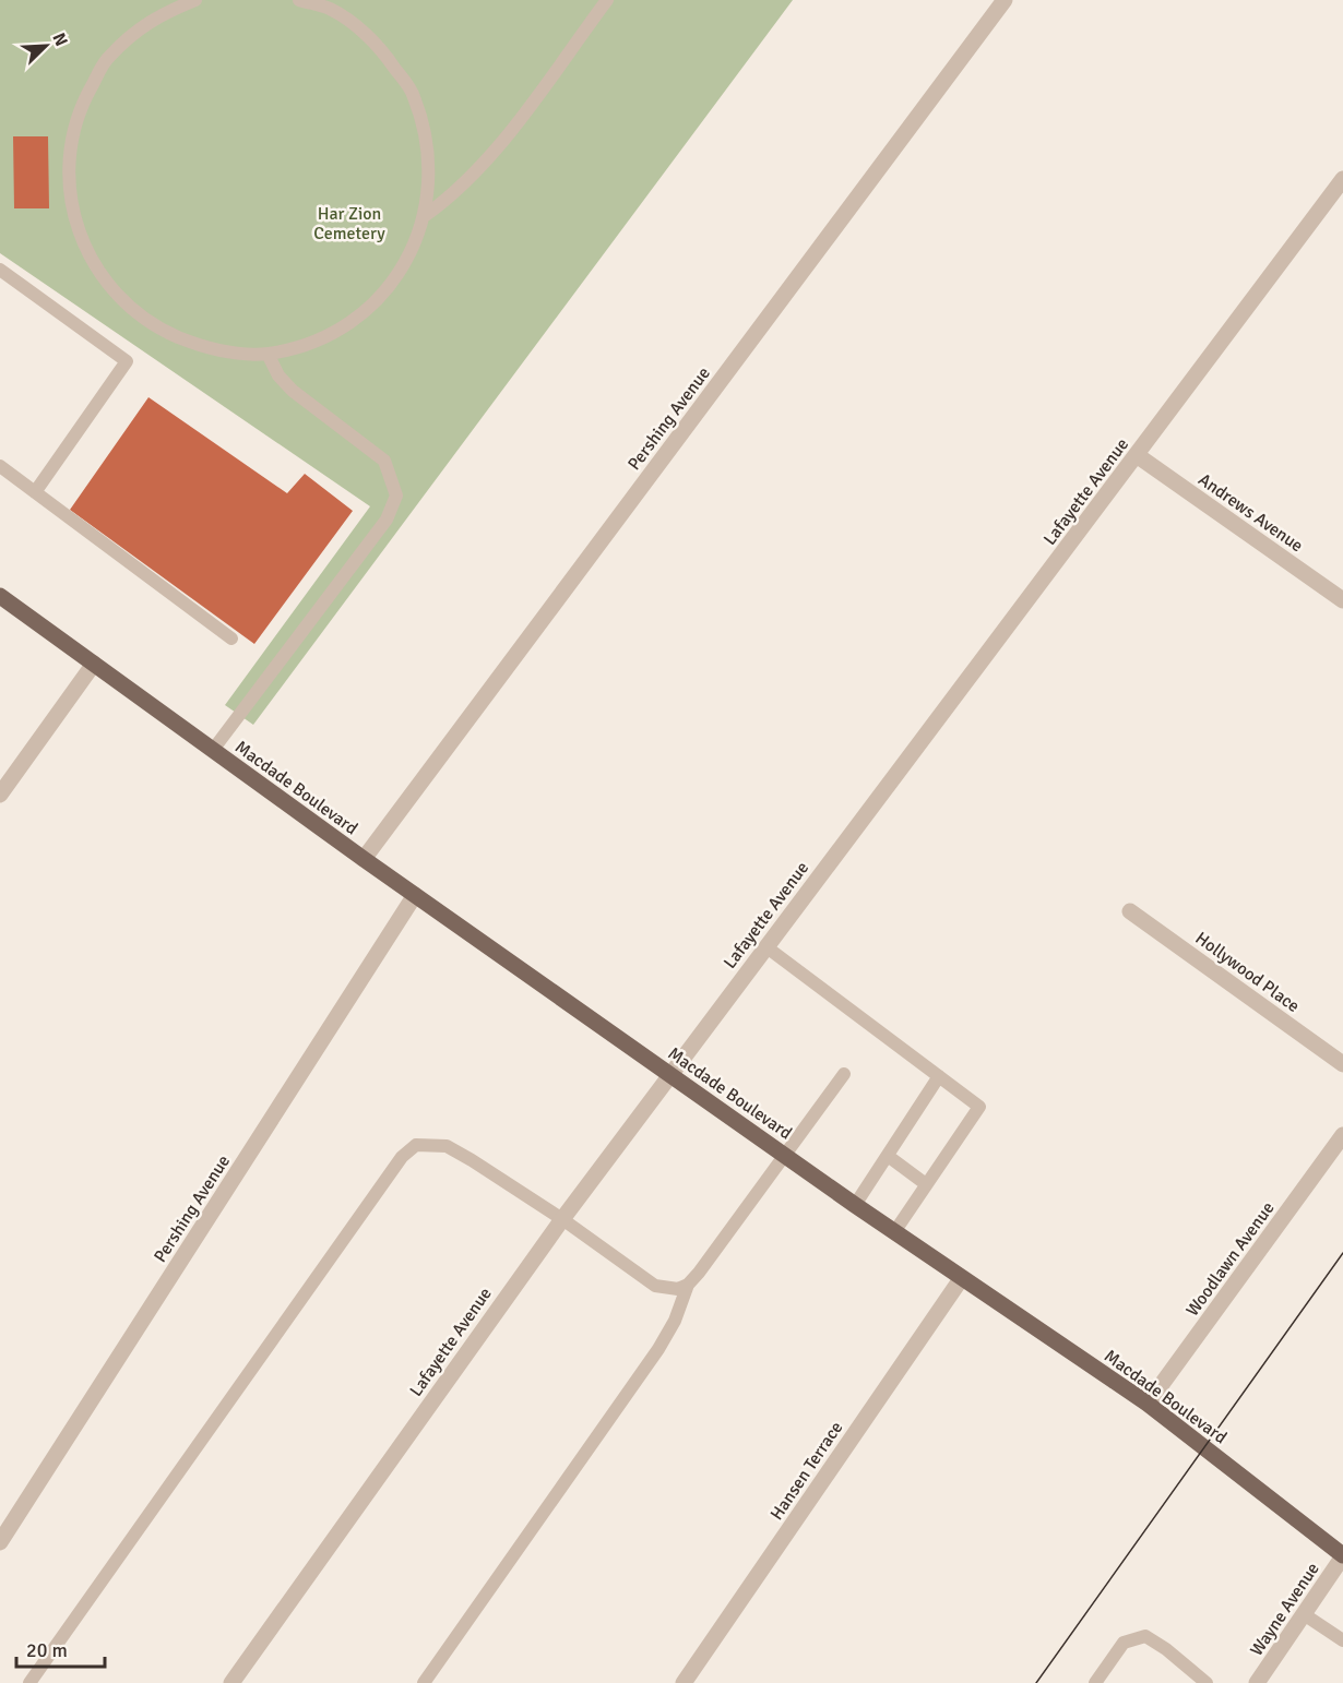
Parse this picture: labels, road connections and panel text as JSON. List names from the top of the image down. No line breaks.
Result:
{"streets":{"main road":["Macdade Boulevard"],"street":["Pershing Avenue","Lafayette Avenue","Andrews Avenue","Hollywood Place","Woodlawn Avenue","Hansen Terrace","Wayne Avenue"]},"crossings":[["Pershing Avenue","Macdade Boulevard"],["Lafayette Avenue","Andrews Avenue"],["Lafayette Avenue","Macdade Boulevard"],["Macdade Boulevard","Woodlawn Avenue"],["Macdade Boulevard","Hansen Terrace"],["Macdade Boulevard","Wayne Avenue"]],"parks":["Har Zion Cemetery"],"scale_bar":"20 m","north":"top right"}
